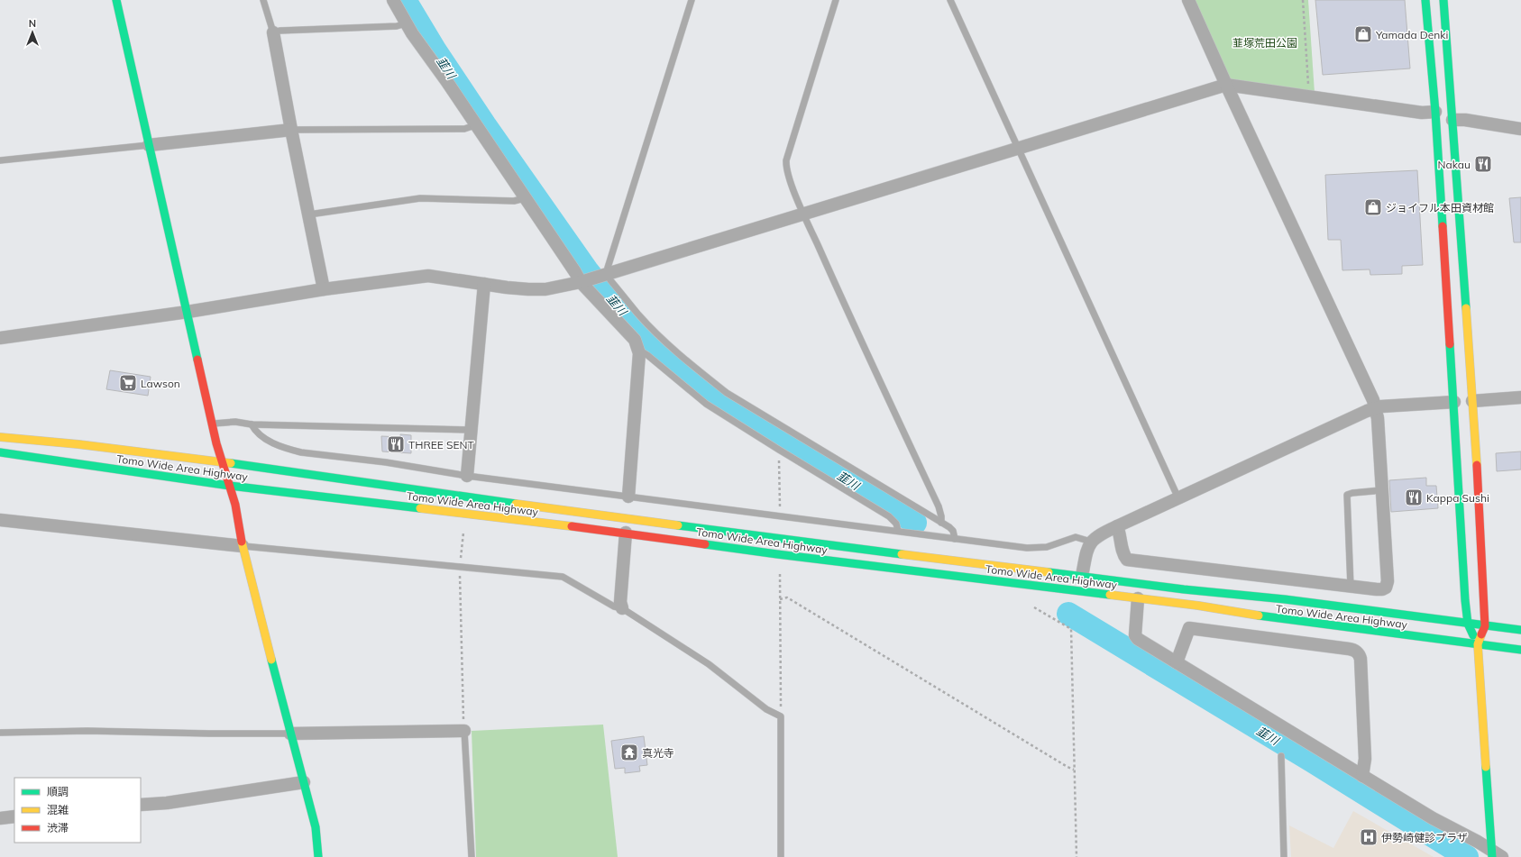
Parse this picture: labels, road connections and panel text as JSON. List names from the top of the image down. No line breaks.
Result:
{"streets":{"main road":["Tomo Wide Area Highway"]},"water":["韮川"],"parks":["韮塚荒田公園"],"places":{"shop":["Yamada Denki","ジョイフル本田資材館"],"restaurant":["Nakau","THREE SENT","Kappa Sushi"],"supermarket":["Lawson"],"temple":["真光寺"],"hospital":["伊勢崎健診プラザ"]},"legend":["順調","混雑","渋滞"],"north":"top"}
